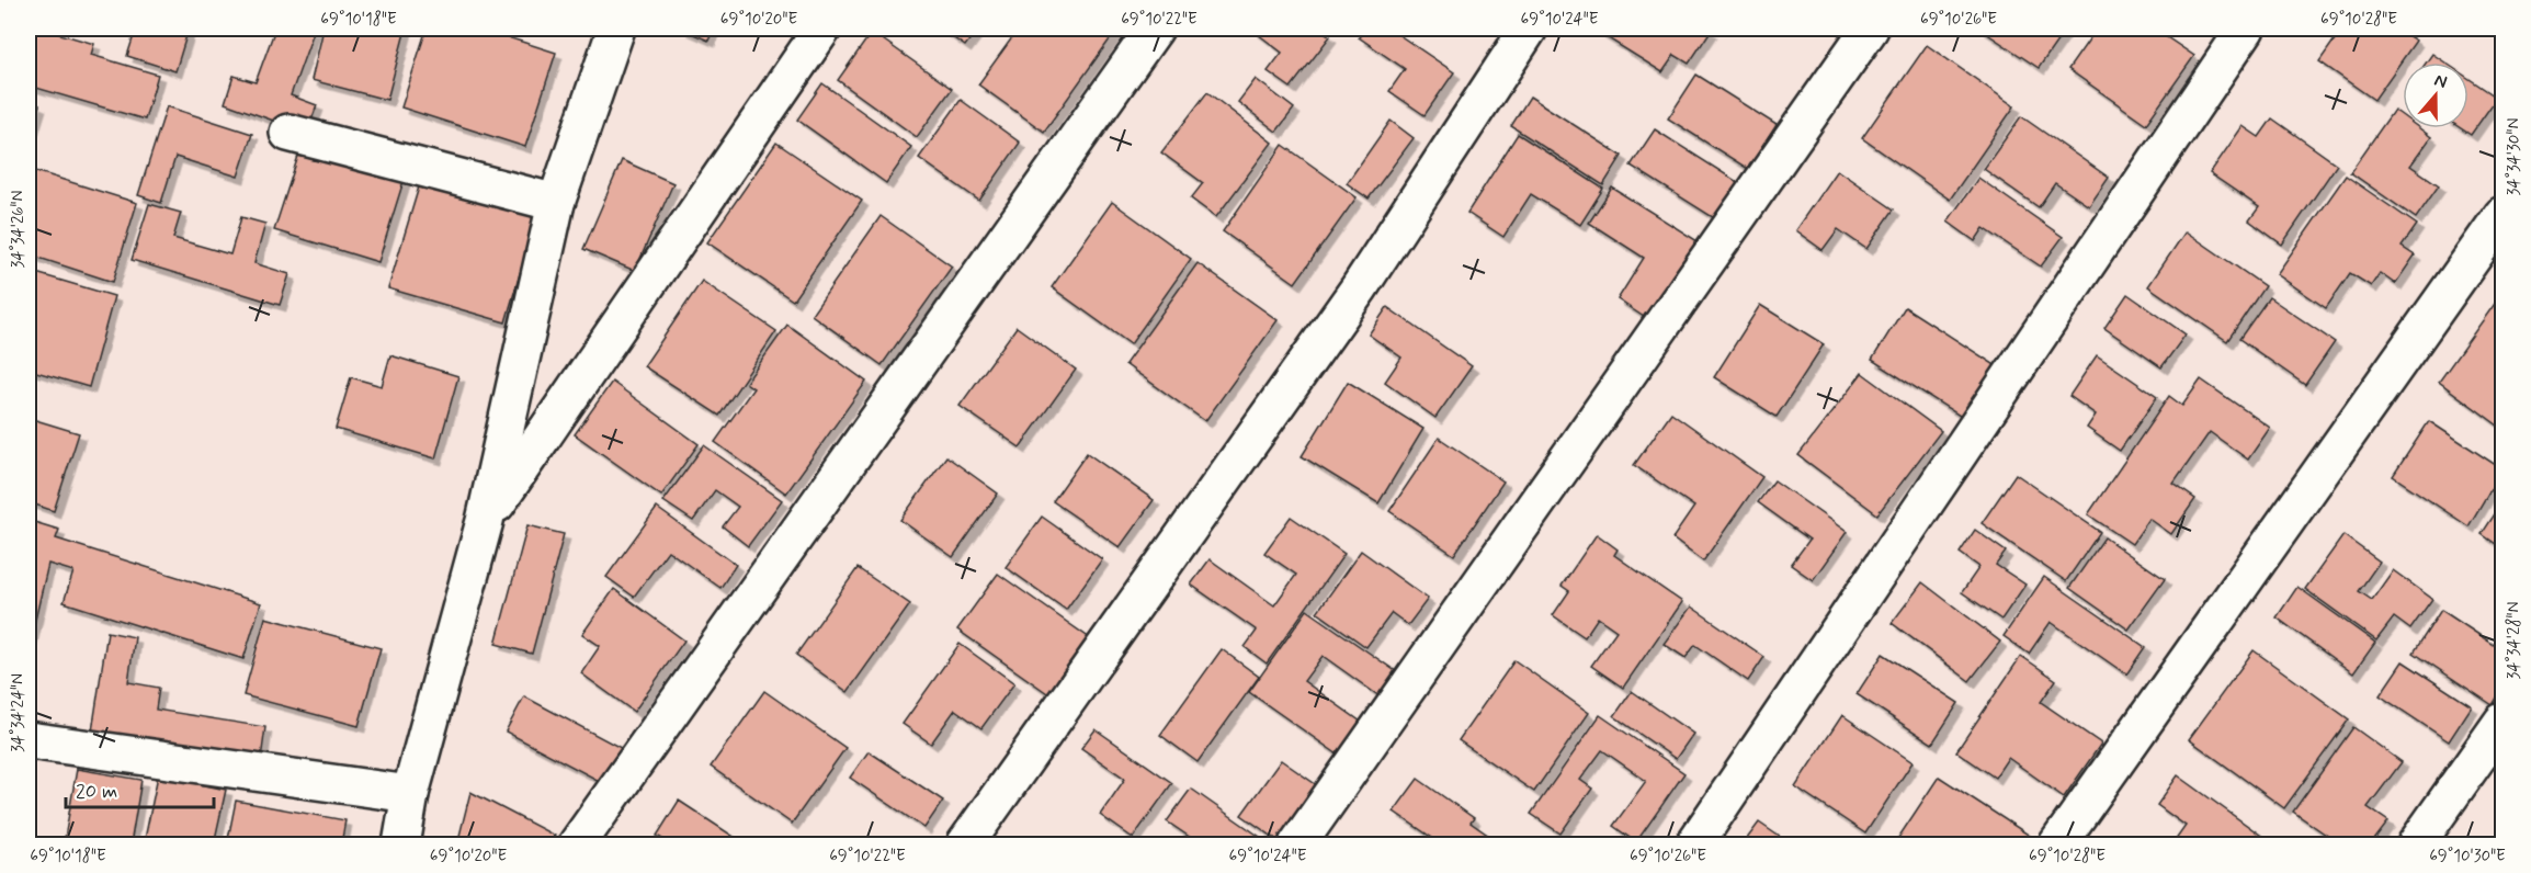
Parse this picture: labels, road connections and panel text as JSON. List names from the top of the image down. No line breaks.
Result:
{"scale_bar":"20 m","north":"top","coordinates":["69°10'18\"E","69°10'20\"E","69°10'22\"E","69°10'24\"E","69°10'26\"E","69°10'28\"E","34°34'30\"N","34°34'26\"N","34°34'28\"N","34°34'24\"N","69°10'30\"E"]}
